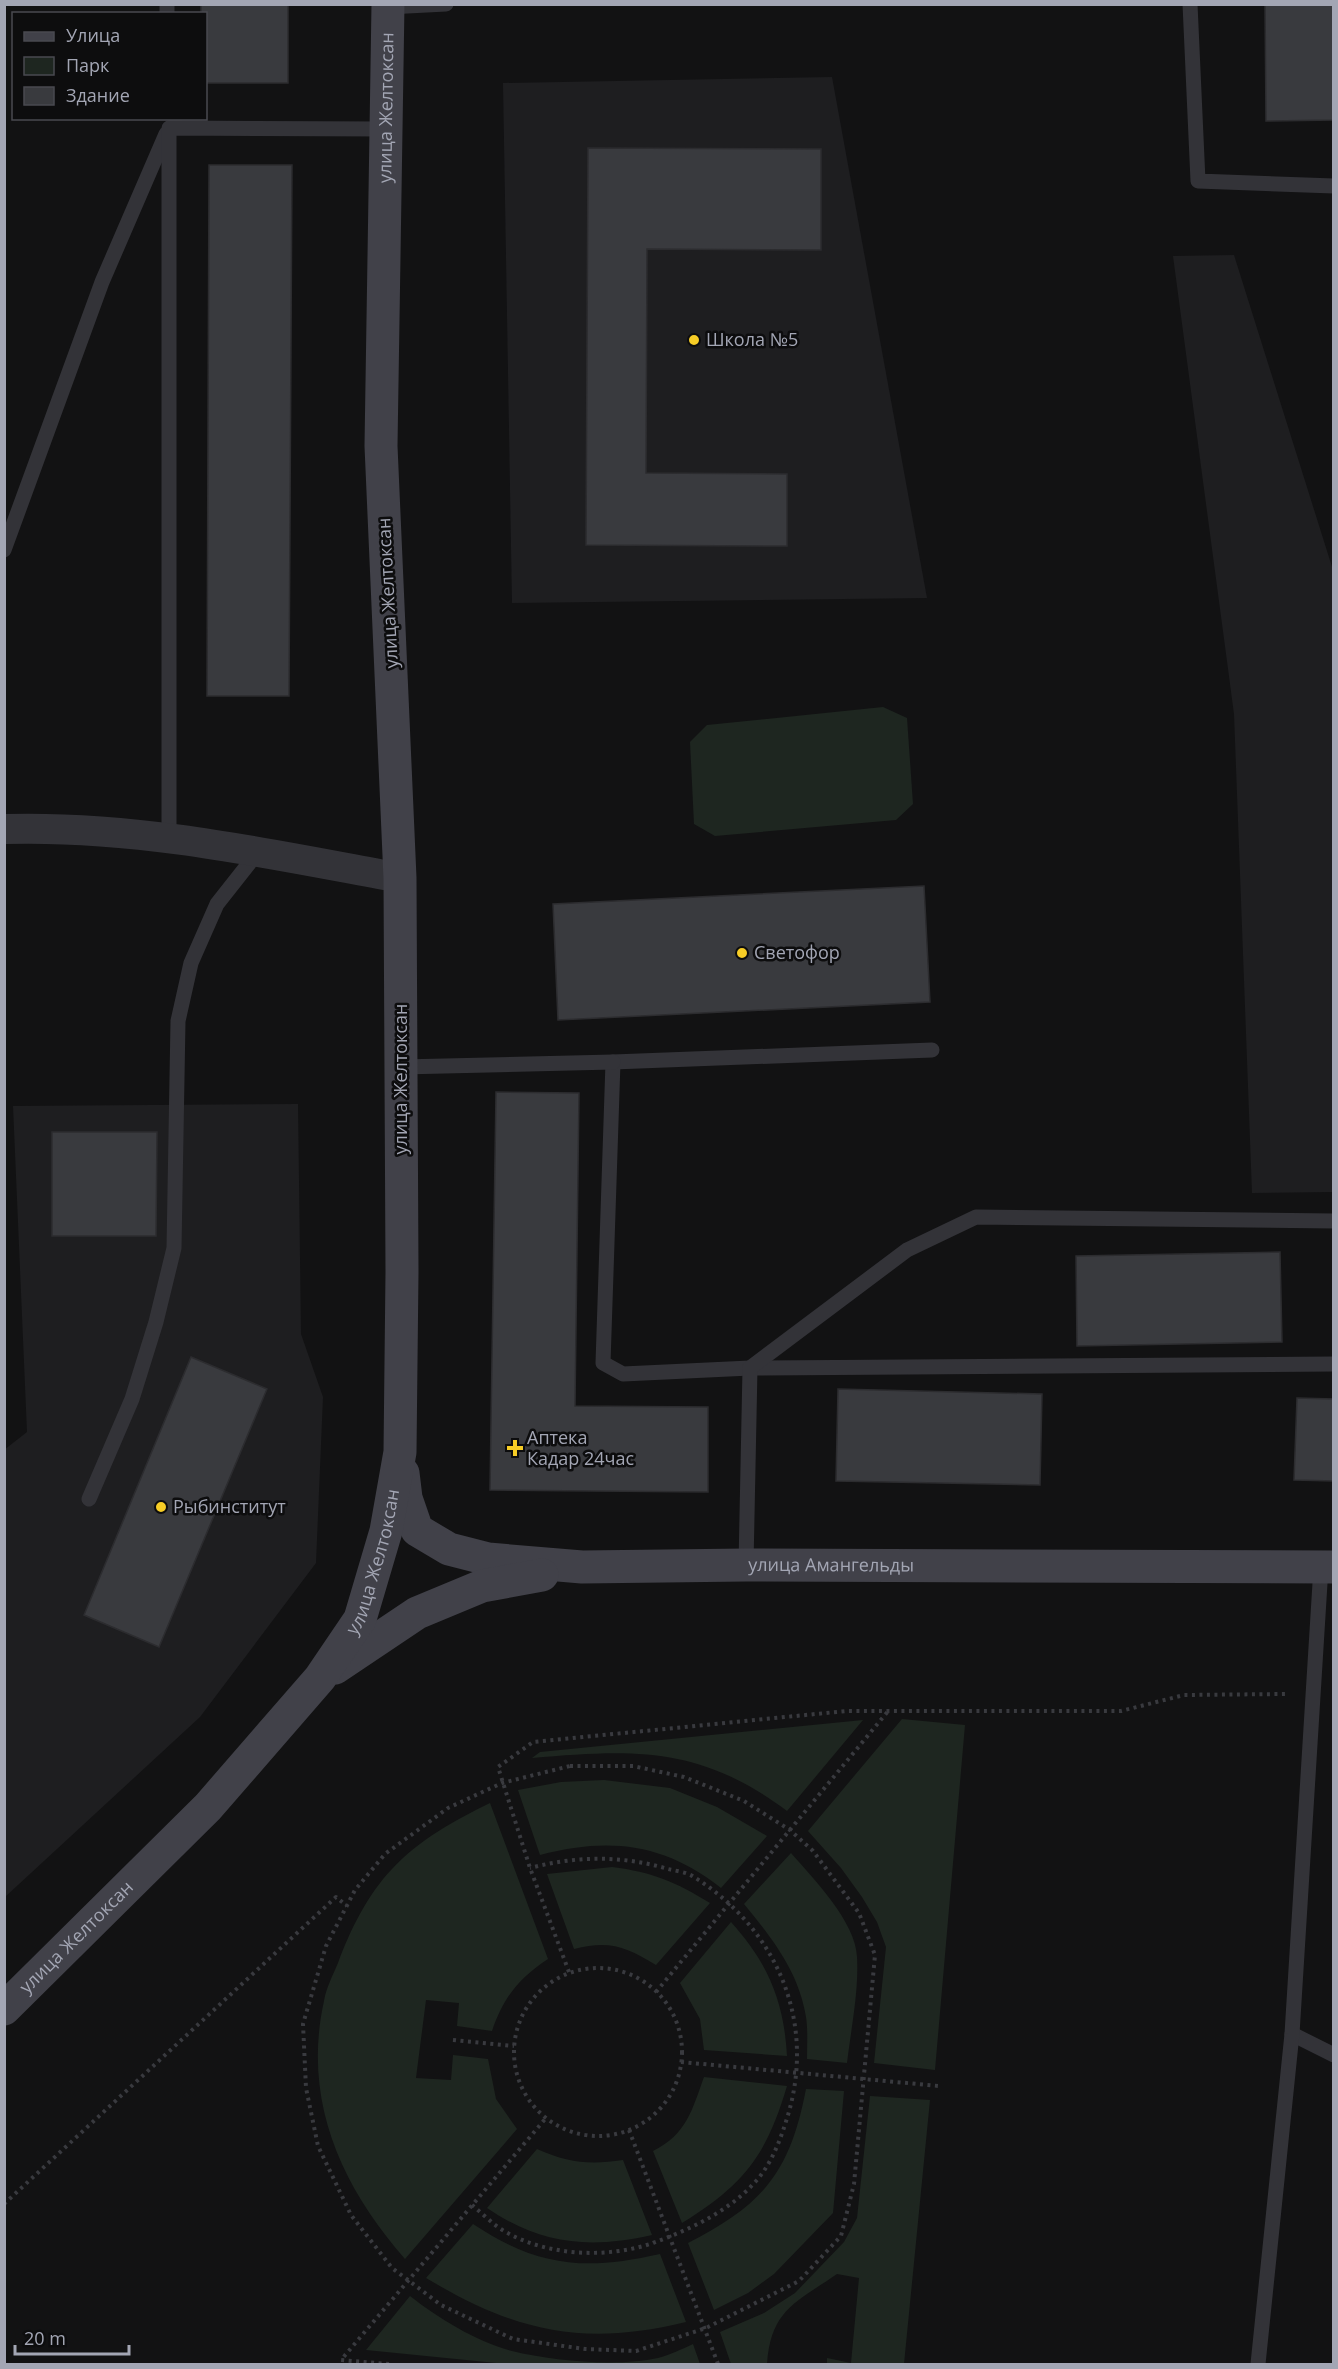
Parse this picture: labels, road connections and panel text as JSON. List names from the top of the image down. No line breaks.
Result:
{"streets":{"street":["улица Желтоксан","улица Амангельды"]},"crossings":[["улица Желтоксан","улица Амангельды"]],"places":{"other":["Школа №5","Светофор","Рыбинститут"],"health":["Аптека Кадар 24час"]},"legend":["Улица","Парк","Здание"],"scale_bar":"20 m"}
